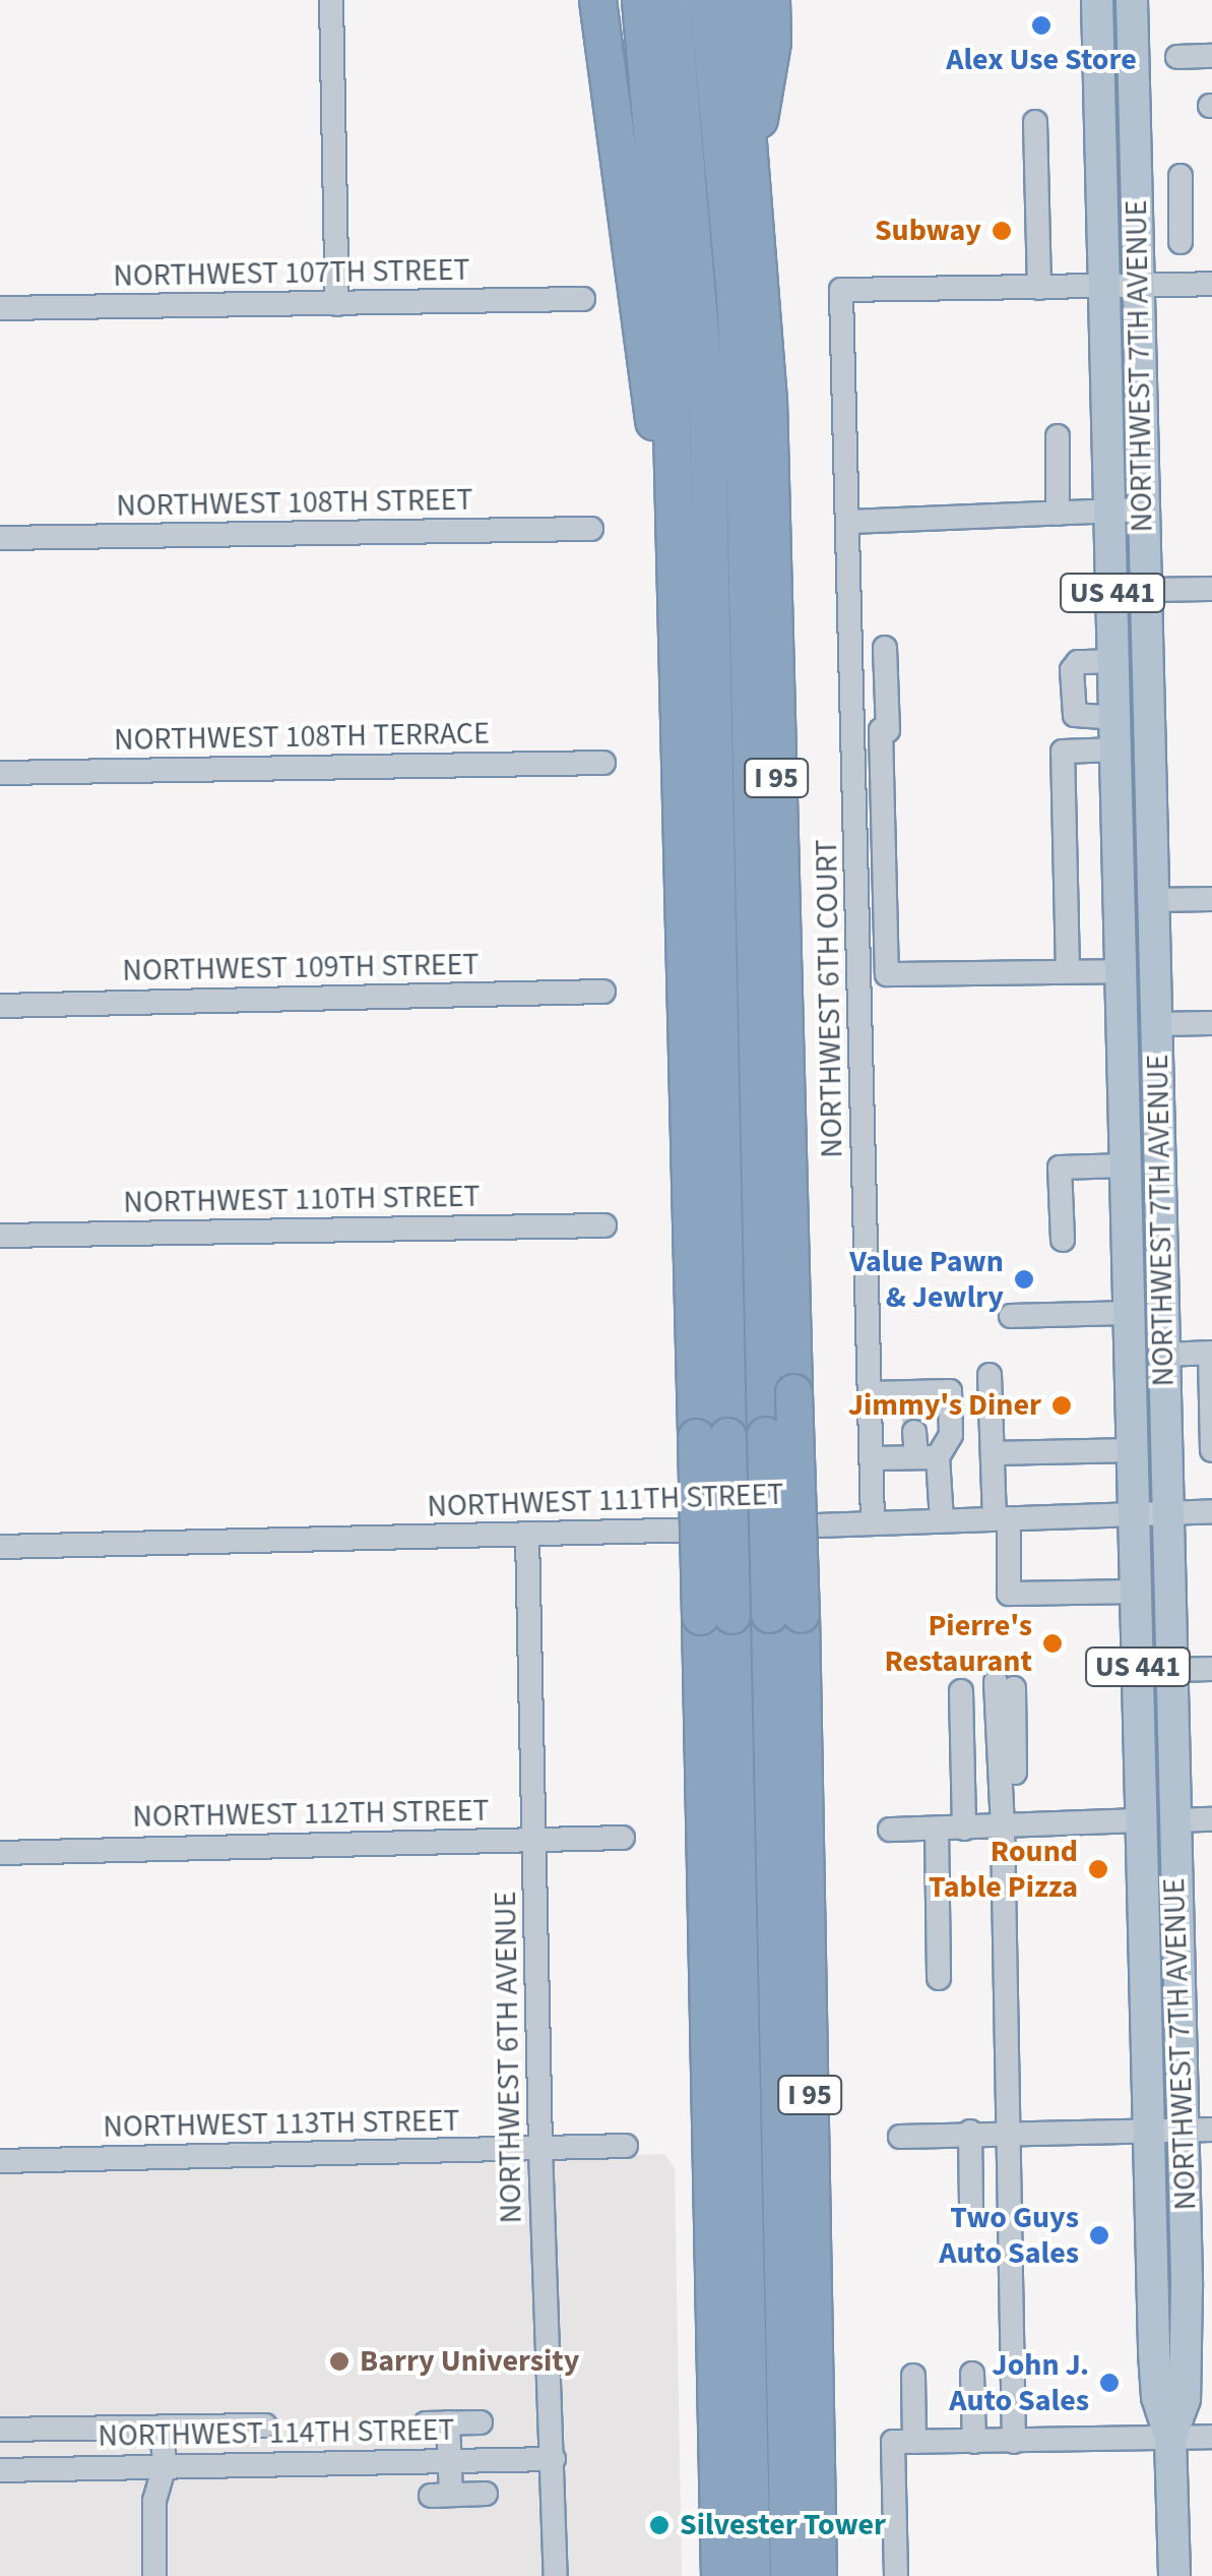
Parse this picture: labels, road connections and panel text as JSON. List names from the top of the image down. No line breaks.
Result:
{"streets":{"highway":["I 95"],"main road":["NORTHWEST 7TH AVENUE","US 441"],"street":["NORTHWEST 107TH STREET","NORTHWEST 108TH STREET","NORTHWEST 108TH TERRACE","NORTHWEST 109TH STREET","NORTHWEST 6TH COURT","NORTHWEST 110TH STREET","NORTHWEST 111TH STREET","NORTHWEST 112TH STREET","NORTHWEST 6TH AVENUE","NORTHWEST 113TH STREET","NORTHWEST 114TH STREET"]},"crossings":[["NORTHWEST 7TH AVENUE","NORTHWEST 111TH STREET"],["NORTHWEST 6TH COURT","NORTHWEST 111TH STREET"],["NORTHWEST 111TH STREET","NORTHWEST 6TH AVENUE"],["NORTHWEST 112TH STREET","NORTHWEST 6TH AVENUE"],["NORTHWEST 6TH AVENUE","NORTHWEST 113TH STREET"],["NORTHWEST 6TH AVENUE","NORTHWEST 114TH STREET"]],"places":["Alex Use Store","Subway","Value Pawn & Jewlry","Jimmy's Diner","Pierre's Restaurant","Round Table Pizza","Two Guys Auto Sales","Barry University","John J. Auto Sales","Silvester Tower"]}
